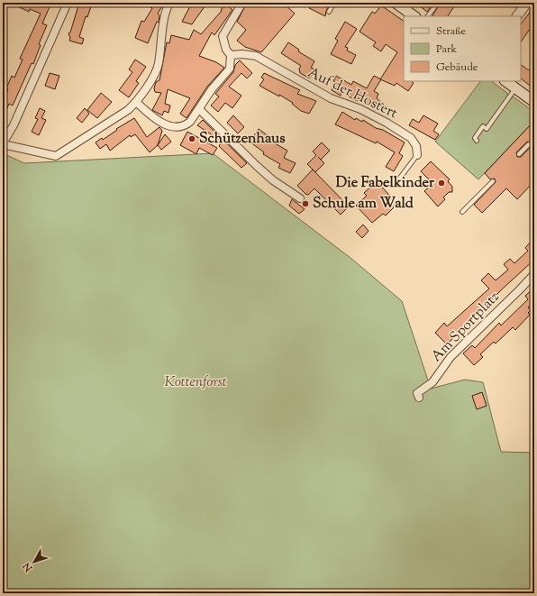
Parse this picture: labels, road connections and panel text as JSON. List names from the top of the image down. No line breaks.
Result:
{"streets":{"street":["Auf der Hostert","Am Sportplatz"]},"parks":["Kottenforst"],"places":["Schützenhaus","Die Fabelkinder","Schule am Wald"],"legend":["Straße","Park","Gebäude"],"north":"bottom left"}
